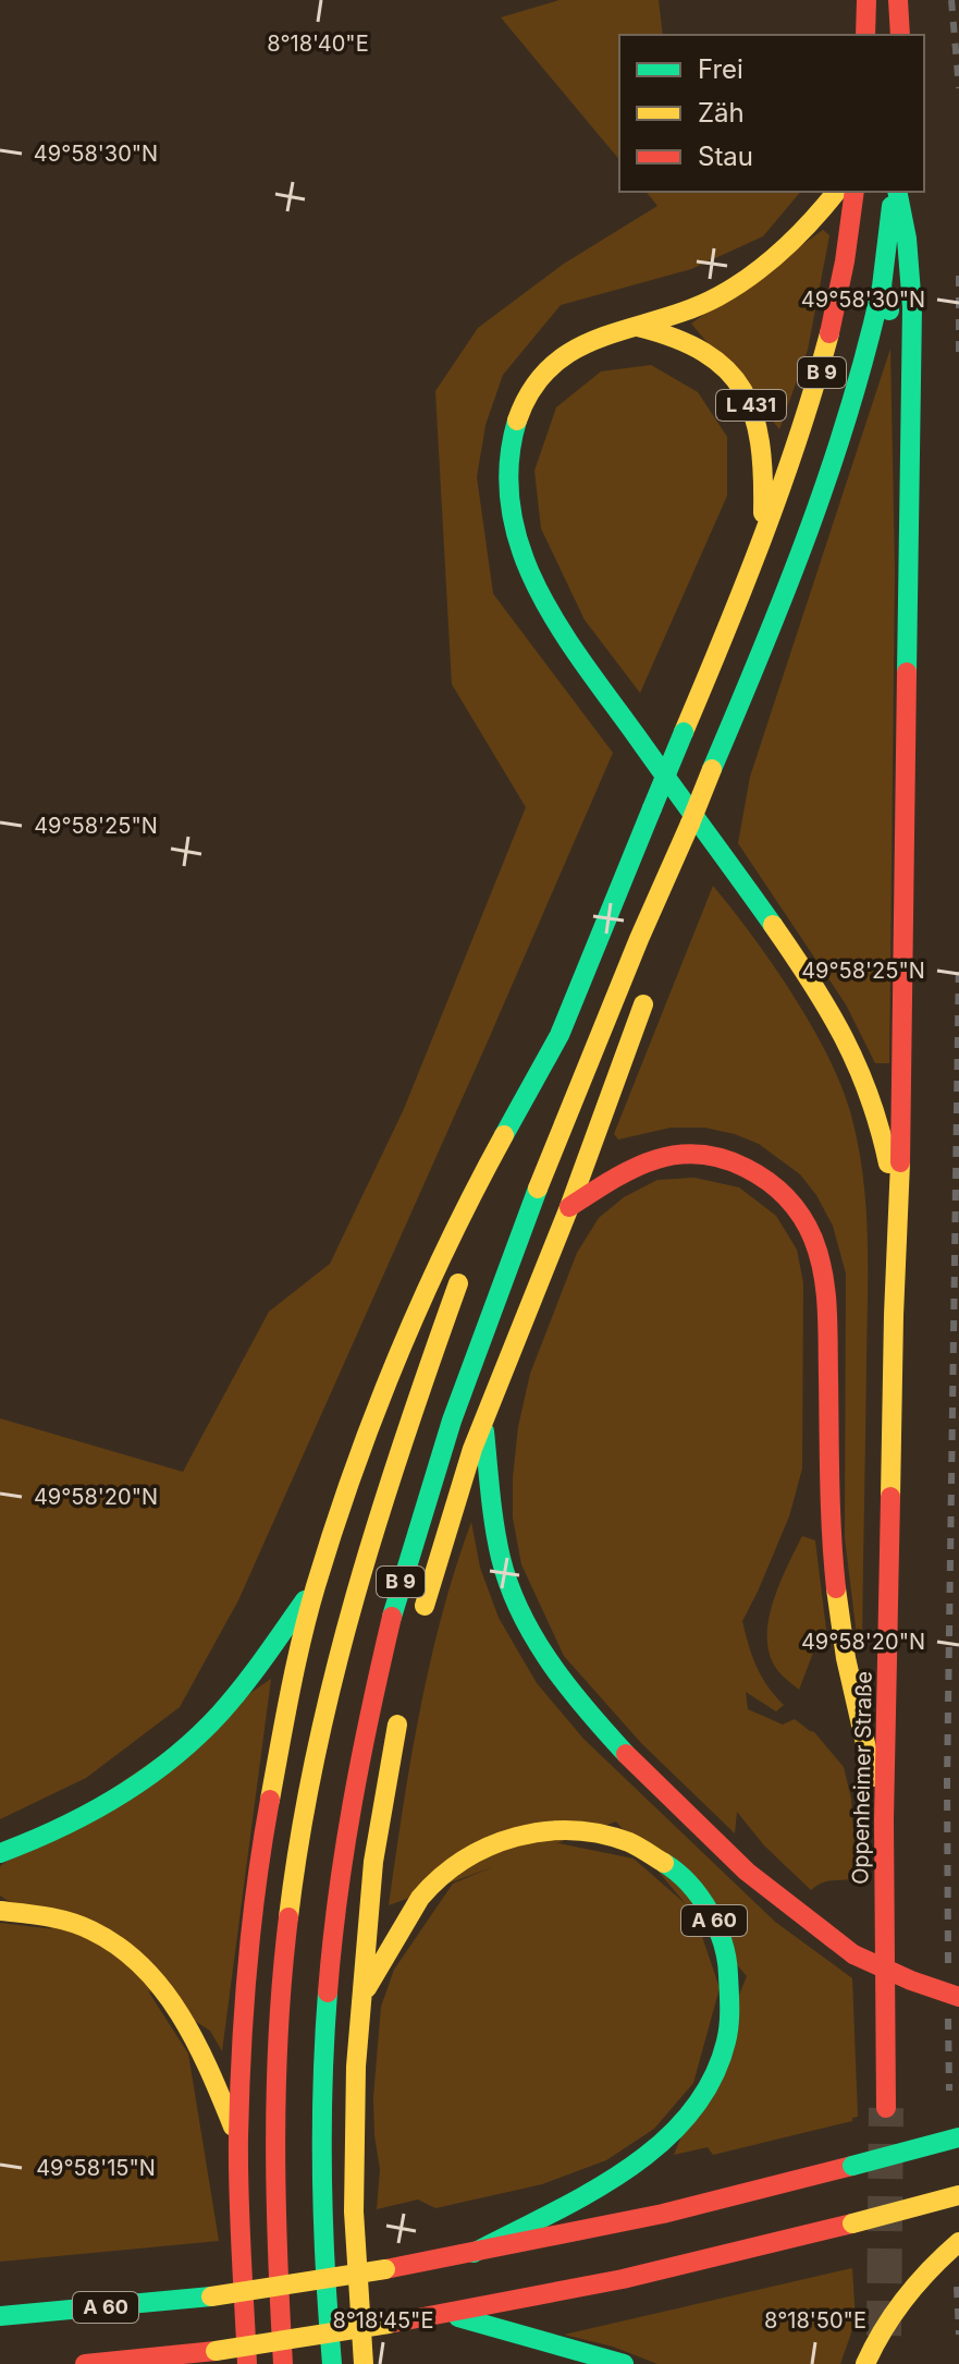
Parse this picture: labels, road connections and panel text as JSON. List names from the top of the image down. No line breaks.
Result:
{"streets":{"main road":["B 9","L 431","Oppenheimer Straße","A 60"]},"crossings":[["B 9","L 431"],["L 431","Oppenheimer Straße"]],"legend":["Frei","Zäh","Stau"],"coordinates":["8°18'40\"E","49°58'30\"N","49°58'25\"N","49°58'20\"N","49°58'15\"N","8°18'45\"E","8°18'50\"E"]}
